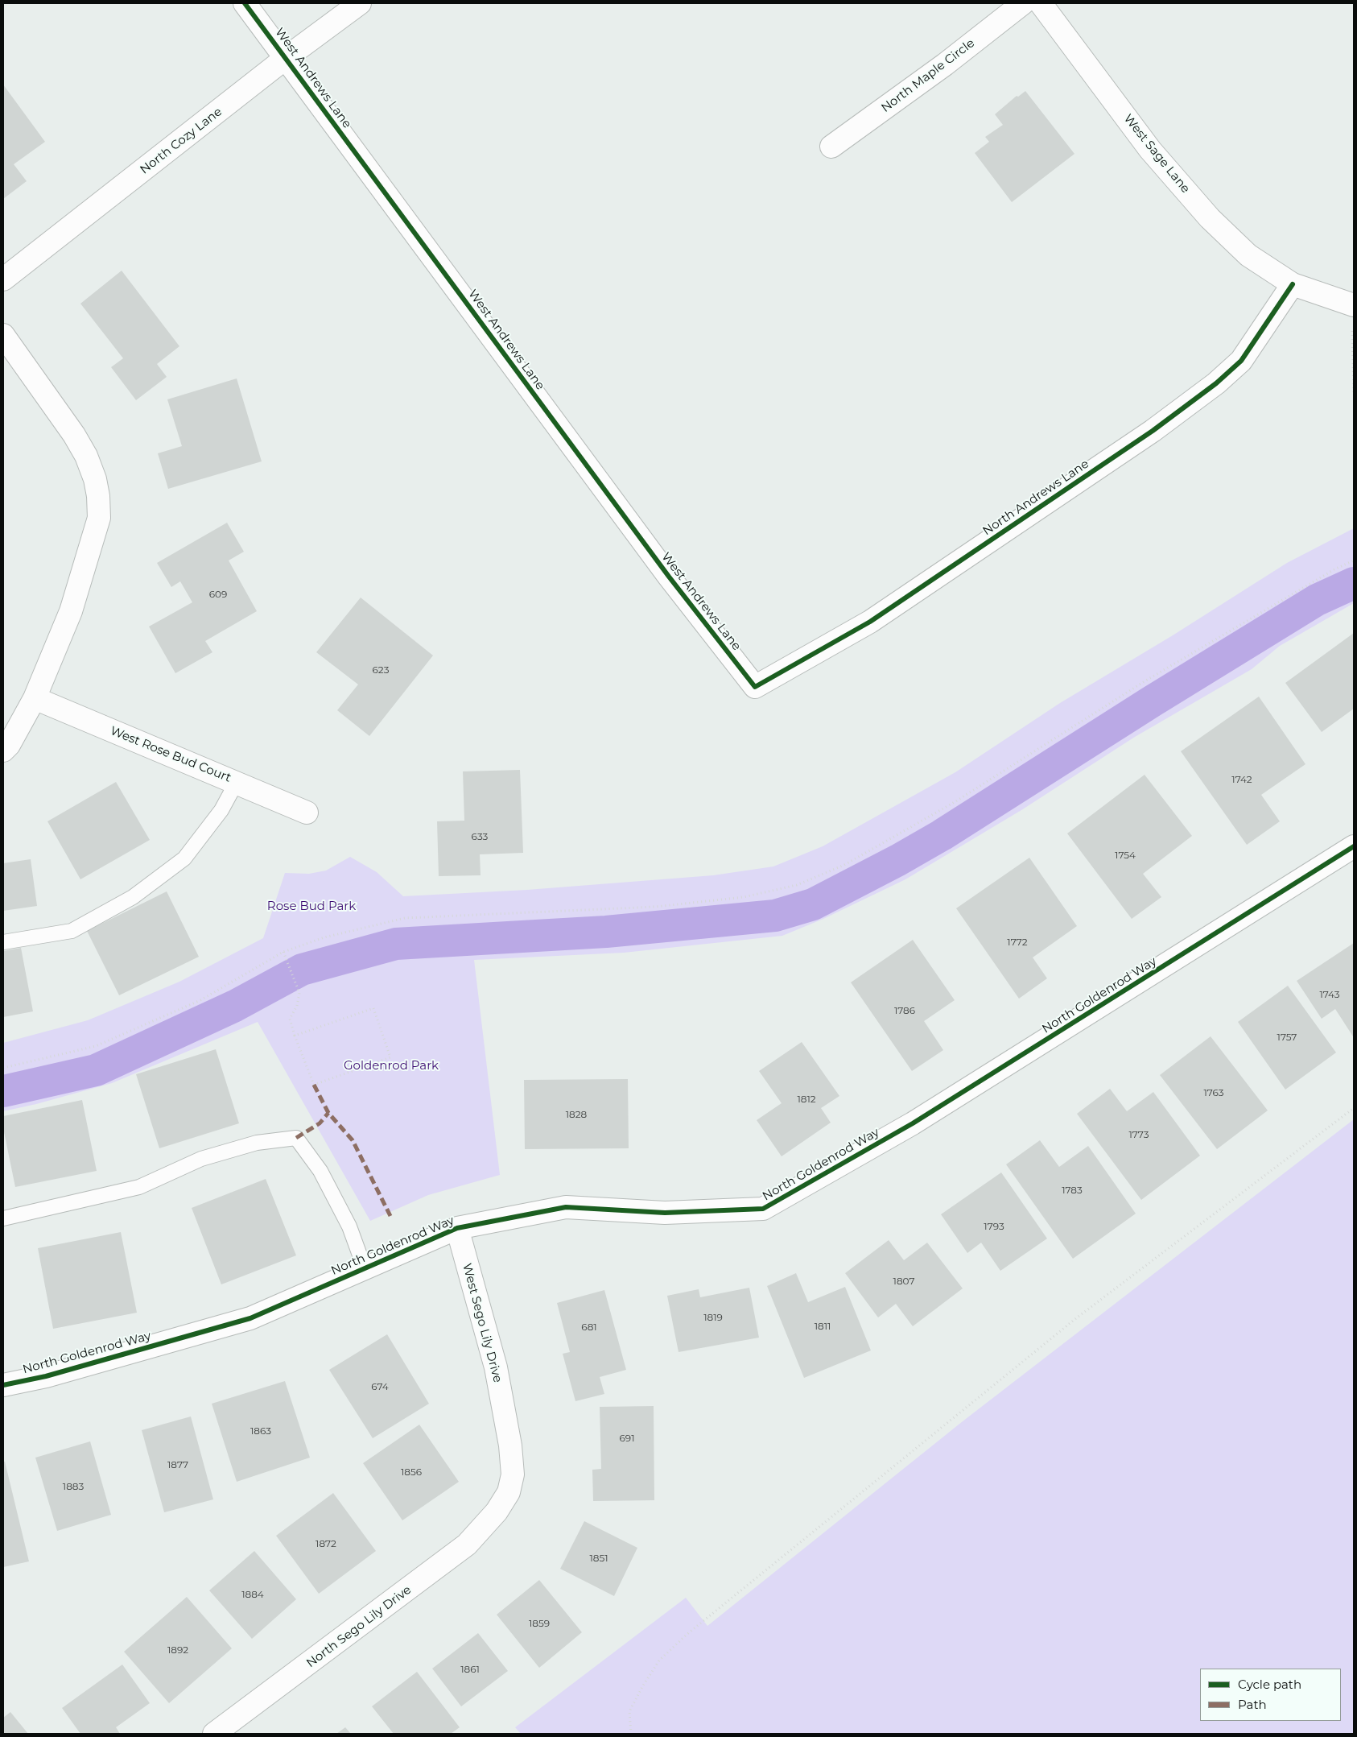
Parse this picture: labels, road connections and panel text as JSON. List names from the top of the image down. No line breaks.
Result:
{"streets":{"street":["North Maple Circle","West Andrews Lane","North Cozy Lane","West Sage Lane","North Andrews Lane","West Rose Bud Court","North Goldenrod Way","West Sego Lily Drive","North Sego Lily Drive"]},"crossings":[["West Andrews Lane","North Cozy Lane"],["West Andrews Lane","North Andrews Lane"],["West Sage Lane","North Andrews Lane"],["North Goldenrod Way","West Sego Lily Drive"],["West Sego Lily Drive","North Sego Lily Drive"]],"parks":["Rose Bud Park","Goldenrod Park"],"house_numbers":["609","623","1742","633","1754","1772","1743","1786","1757","1763","1812","1828","1773","1783","1793","1807","1819","1811","681","674","1863","691","1877","1856","1883","1872","1851","1884","1859","1892","1861"],"legend":["Cycle path","Path"]}
